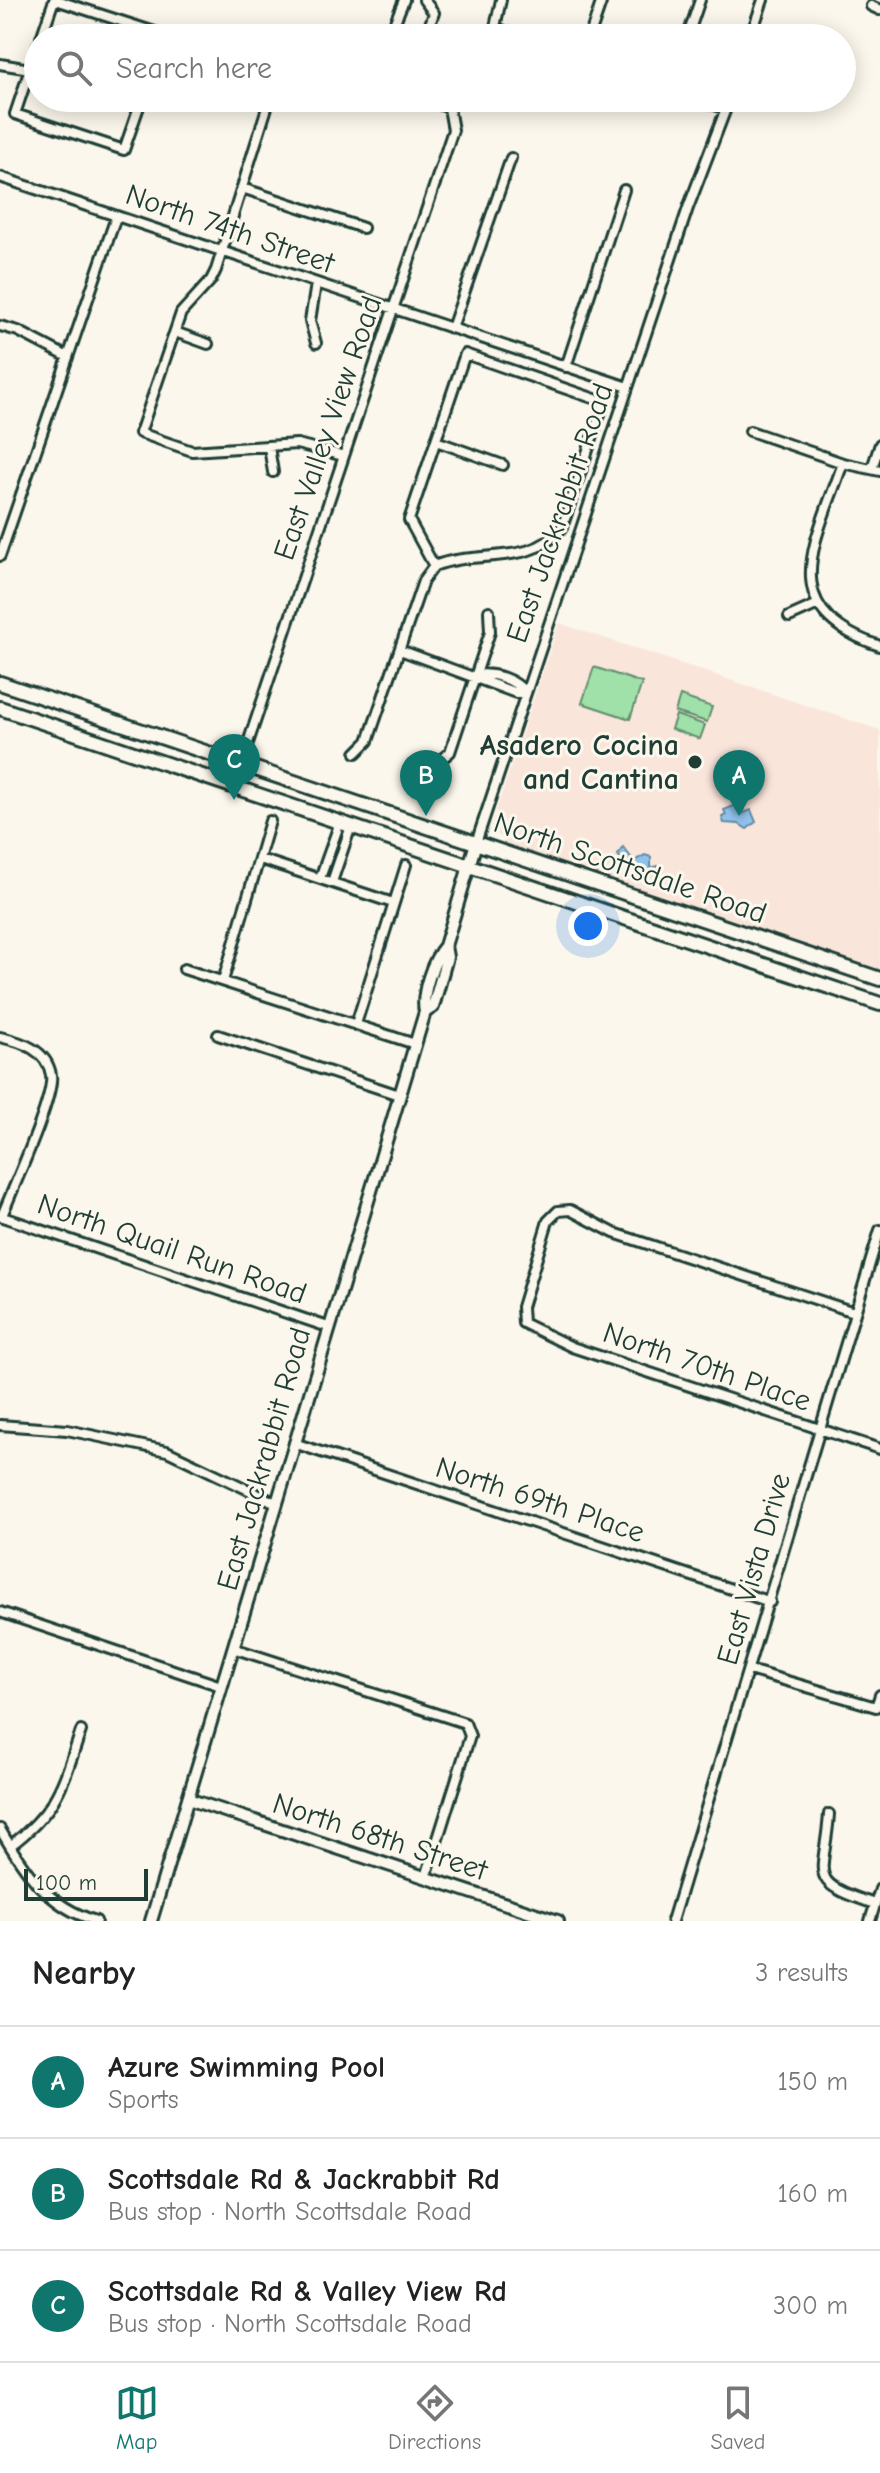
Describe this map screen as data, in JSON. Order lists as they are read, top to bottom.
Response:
{
  "streets": {
    "main road": ["North Scottsdale Road"],
    "street": [
      "North 74th Street",
      "East Valley View Road",
      "East Jackrabbit Road",
      "North Quail Run Road",
      "North 70th Place",
      "North 69th Place",
      "East Vista Drive",
      "North 68th Street"
    ]
  },
  "crossings": [
    ["North 74th Street", "East Valley View Road"],
    ["North 74th Street", "East Jackrabbit Road"],
    ["East Valley View Road", "North Scottsdale Road"],
    ["East Jackrabbit Road", "North Scottsdale Road"],
    ["East Jackrabbit Road", "North Quail Run Road"],
    ["East Jackrabbit Road", "North 69th Place"],
    ["East Jackrabbit Road", "North 68th Street"],
    ["North 70th Place", "East Vista Drive"],
    ["North 69th Place", "East Vista Drive"]
  ],
  "places": ["Asadero Cocina and Cantina"],
  "scale_bar": "100 m",
  "page": {
    "search": "Search here",
    "pins": ["C", "A", "B"],
    "scale": "100 m",
    "heading": ["Nearby", "3 results"],
    "list": [
      {
        "mark": "A",
        "name": "Azure Swimming Pool",
        "note": "Sports",
        "value": "150 m"
      },
      {
        "mark": "B",
        "name": "Scottsdale Rd & Jackrabbit Rd",
        "note": "Bus stop · North Scottsdale Road",
        "value": "160 m"
      },
      {
        "mark": "C",
        "name": "Scottsdale Rd & Valley View Rd",
        "note": "Bus stop · North Scottsdale Road",
        "value": "300 m"
      }
    ],
    "nav": ["Map", "Directions", "Saved"]
  }
}
